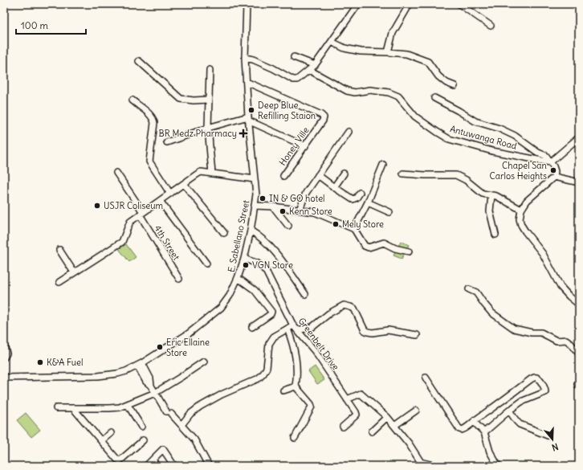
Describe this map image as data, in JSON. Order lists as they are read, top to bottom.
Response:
{
  "streets": {
    "street": [
      "Antuwanga Road",
      "Honey Ville",
      "E. Sabellano Street",
      "4th Street",
      "Greenbelt Drive"
    ]
  },
  "crossings": [
    ["Honey Ville", "E. Sabellano Street"],
    ["E. Sabellano Street", "Greenbelt Drive"]
  ],
  "places": {
    "other": [
      "Deep Blue Refilling Staion",
      "Chapel San Carlos Heights",
      "IN & GO hotel",
      "USJR Coliseum",
      "Kenn Store",
      "Mely Store",
      "VGN Store",
      "Eric Ellaine Store",
      "K&A Fuel"
    ],
    "health": ["BR Medz Pharmacy"]
  },
  "scale_bar": "100 m",
  "north": "bottom"
}
